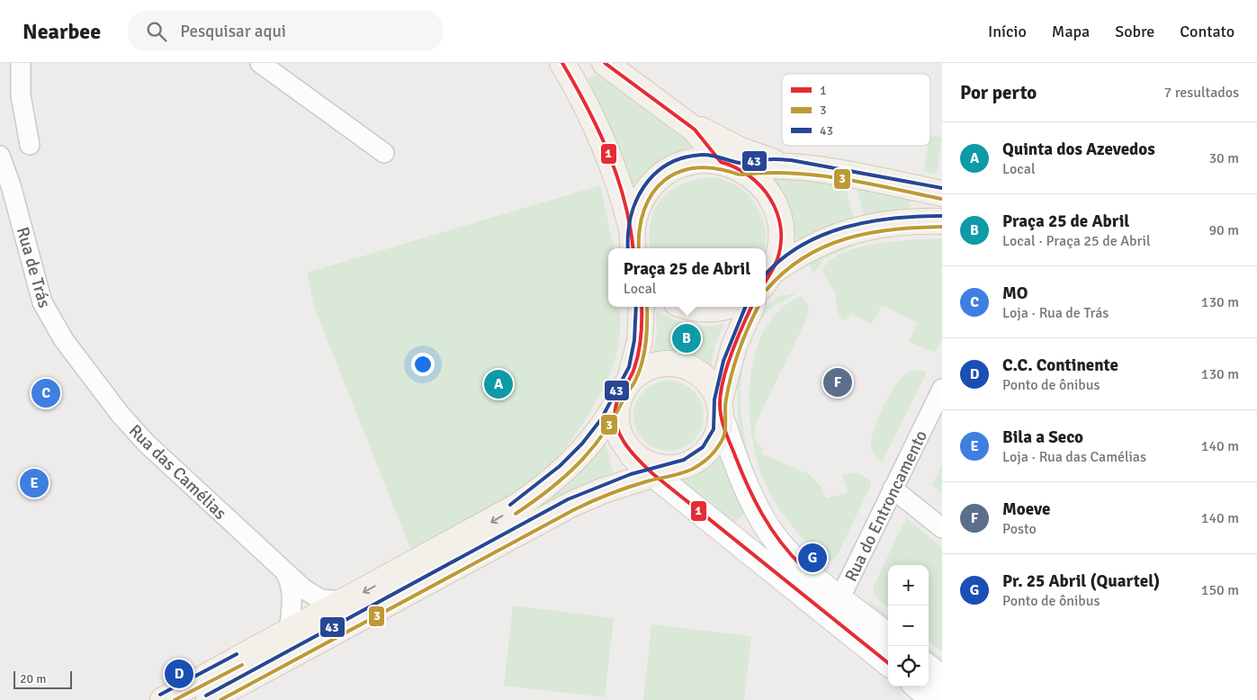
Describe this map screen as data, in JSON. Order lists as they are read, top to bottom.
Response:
{
  "streets": {
    "street": ["Rua de Trás", "Rua das Camélias", "Rua do Entroncamento"]
  },
  "crossings": [
    ["Rua de Trás", "Rua das Camélias"]
  ],
  "lines": ["transit line 1", "transit line 43", "transit line 3"],
  "legend": ["1", "3", "43"],
  "scale_bar": "20 m",
  "page": {
    "header": "Nearbee",
    "search": "Pesquisar aqui",
    "nav": [
      "Início",
      "Mapa",
      "Sobre",
      "Contato"
    ],
    "heading": ["Por perto", "7 resultados"],
    "list": [
      {
        "mark": "A",
        "name": "Quinta dos Azevedos",
        "note": "Local",
        "value": "30 m"
      },
      {
        "mark": "B",
        "name": "Praça 25 de Abril",
        "note": "Local · Praça 25 de Abril",
        "value": "90 m"
      },
      {
        "mark": "C",
        "name": "MO",
        "note": "Loja · Rua de Trás",
        "value": "130 m"
      },
      {
        "mark": "D",
        "name": "C.C. Continente",
        "note": "Ponto de ônibus",
        "value": "130 m"
      },
      {
        "mark": "E",
        "name": "Bila a Seco",
        "note": "Loja · Rua das Camélias",
        "value": "140 m"
      },
      {
        "mark": "F",
        "name": "Moeve",
        "note": "Posto",
        "value": "140 m"
      },
      {
        "mark": "G",
        "name": "Pr. 25 Abril (Quartel)",
        "note": "Ponto de ônibus",
        "value": "150 m"
      }
    ],
    "popup": ["Praça 25 de Abril", "Local"],
    "pins": [
      "B",
      "F",
      "A",
      "C",
      "E",
      "G",
      "D"
    ],
    "map_buttons": ["+", "−"],
    "scale": "20 m"
  }
}
